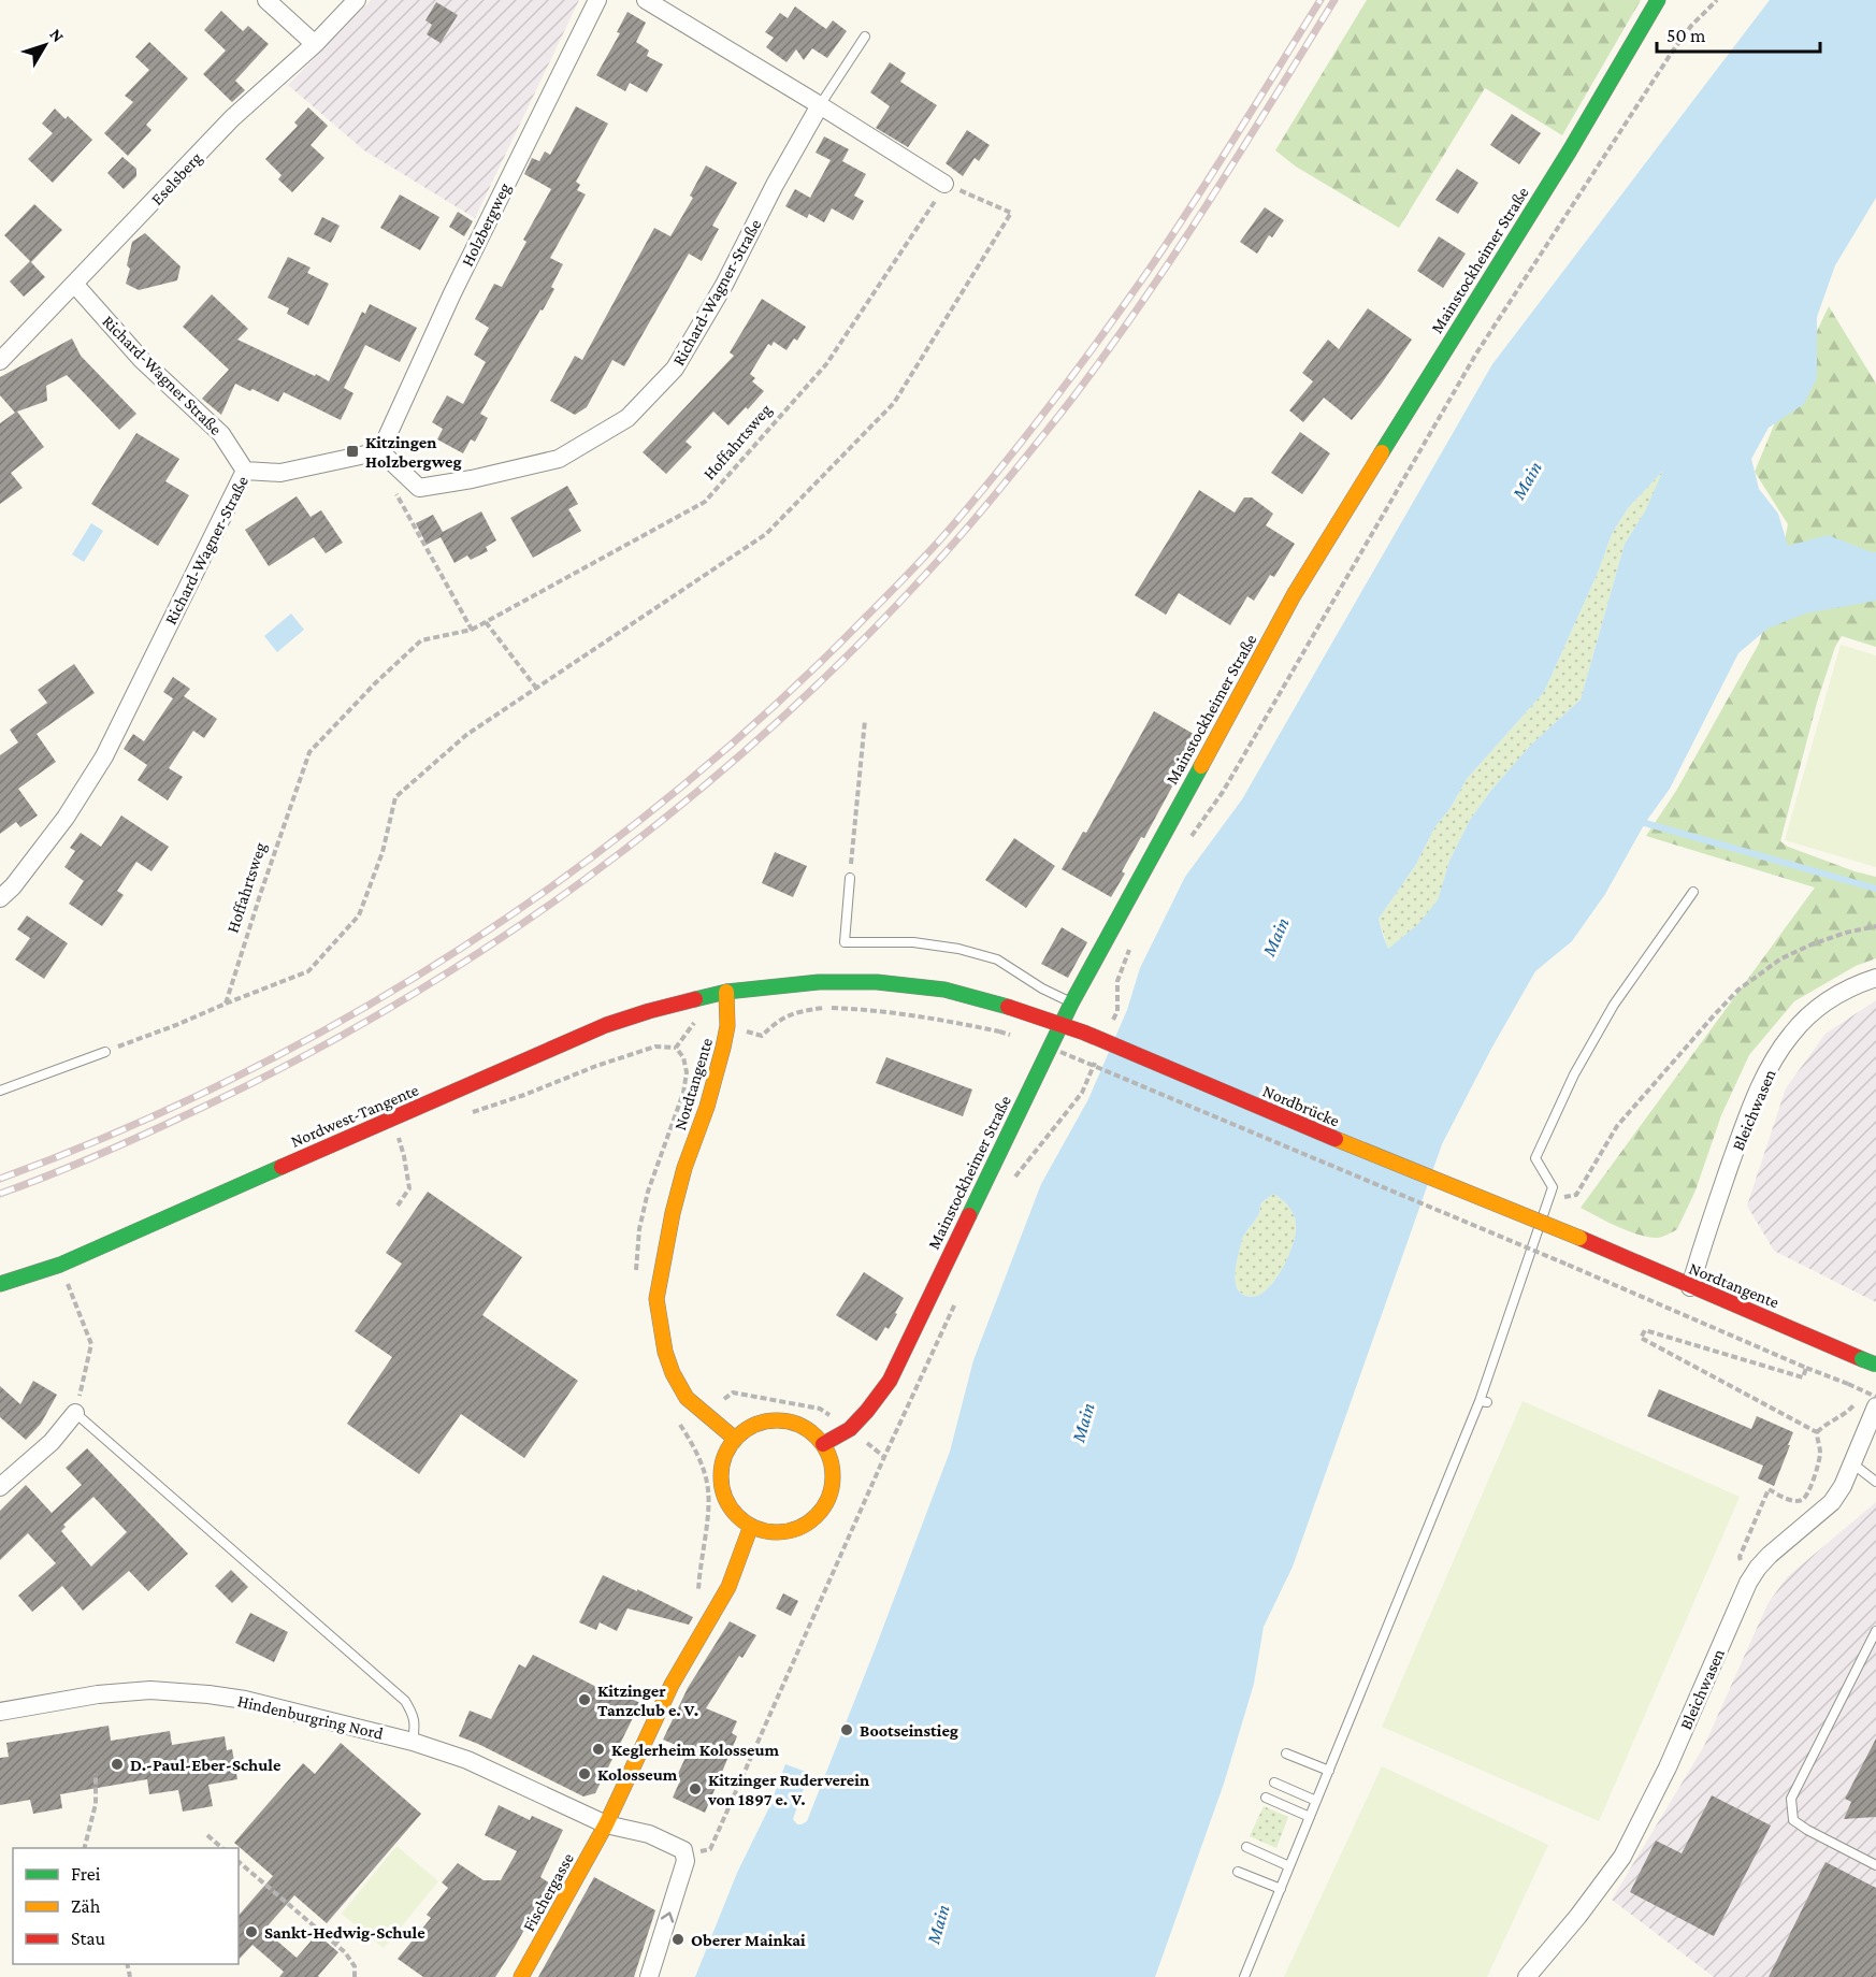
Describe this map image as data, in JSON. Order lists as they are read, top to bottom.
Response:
{
  "streets": {
    "main road": [
      "Mainstockheimer Straße",
      "Nordtangente",
      "Nordbrücke",
      "Nordwest-Tangente",
      "Fischergasse"
    ],
    "street": [
      "Eselsberg",
      "Holzbergweg",
      "Richard-Wagner-Straße",
      "Richard-Wagner Straße",
      "Bleichwasen",
      "Hindenburgring Nord"
    ],
    "path": ["Hoffahrtsweg"]
  },
  "crossings": [
    ["Eselsberg", "Richard-Wagner Straße"],
    ["Holzbergweg", "Richard-Wagner-Straße"],
    ["Mainstockheimer Straße", "Nordtangente"],
    ["Richard-Wagner-Straße", "Richard-Wagner Straße"],
    ["Nordtangente", "Nordbrücke"],
    ["Nordtangente", "Bleichwasen"],
    ["Nordtangente", "Nordwest-Tangente"],
    ["Nordbrücke", "Nordwest-Tangente"],
    ["Hindenburgring Nord", "Fischergasse"]
  ],
  "water": ["Main"],
  "places": {
    "transit": ["Kitzingen Holzbergweg"],
    "other": [
      "Kitzinger Tanzclub e. V.",
      "Bootseinstieg",
      "Keglerheim Kolosseum",
      "D.-Paul-Eber-Schule",
      "Kolosseum",
      "Kitzinger Ruderverein von 1897 e. V.",
      "Sankt-Hedwig-Schule",
      "Oberer Mainkai"
    ]
  },
  "legend": ["Frei", "Zäh", "Stau"],
  "scale_bar": "50 m",
  "north": "top right"
}
